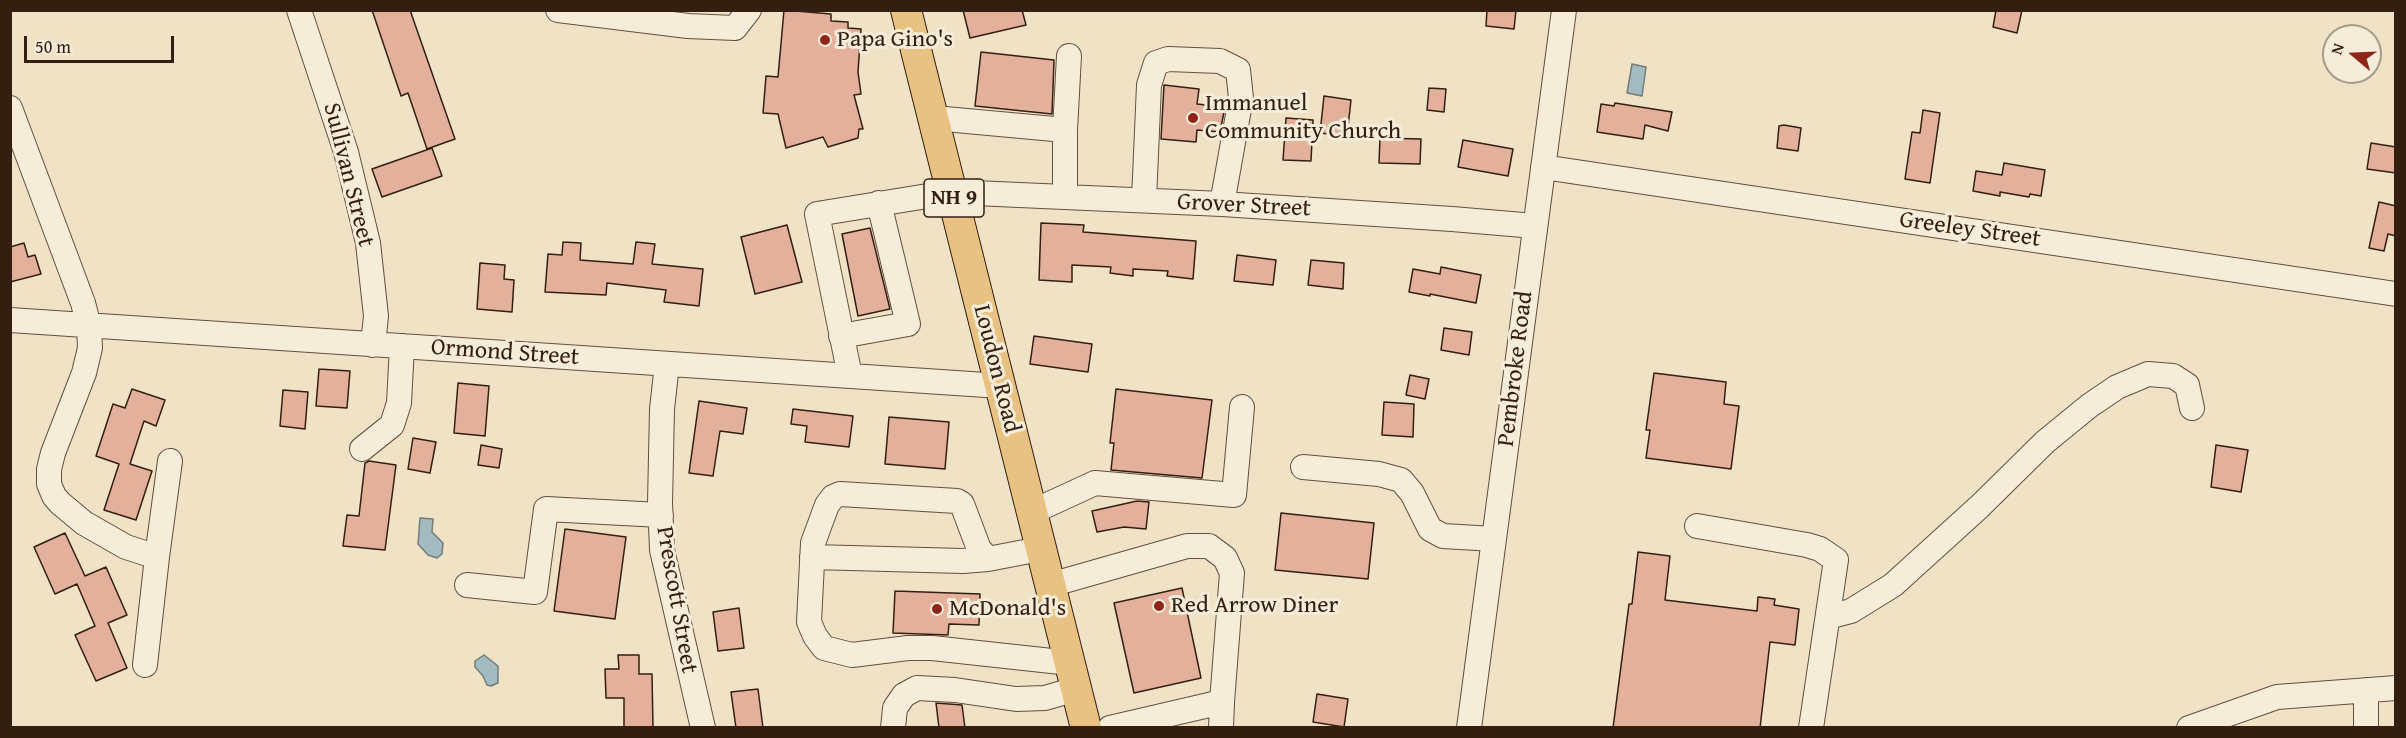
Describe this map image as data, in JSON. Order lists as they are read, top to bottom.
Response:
{
  "streets": {
    "main road": ["NH 9", "Loudon Road"],
    "street": [
      "Sullivan Street",
      "Grover Street",
      "Greeley Street",
      "Ormond Street",
      "Pembroke Road",
      "Prescott Street"
    ]
  },
  "crossings": [
    ["Sullivan Street", "Ormond Street"],
    ["Grover Street", "Loudon Road"],
    ["Grover Street", "Pembroke Road"],
    ["Greeley Street", "Pembroke Road"],
    ["Ormond Street", "Loudon Road"],
    ["Ormond Street", "Prescott Street"]
  ],
  "places": [
    "Papa Gino's",
    "Immanuel Community Church",
    "Red Arrow Diner",
    "McDonald's"
  ],
  "scale_bar": "50 m",
  "north": "left"
}
